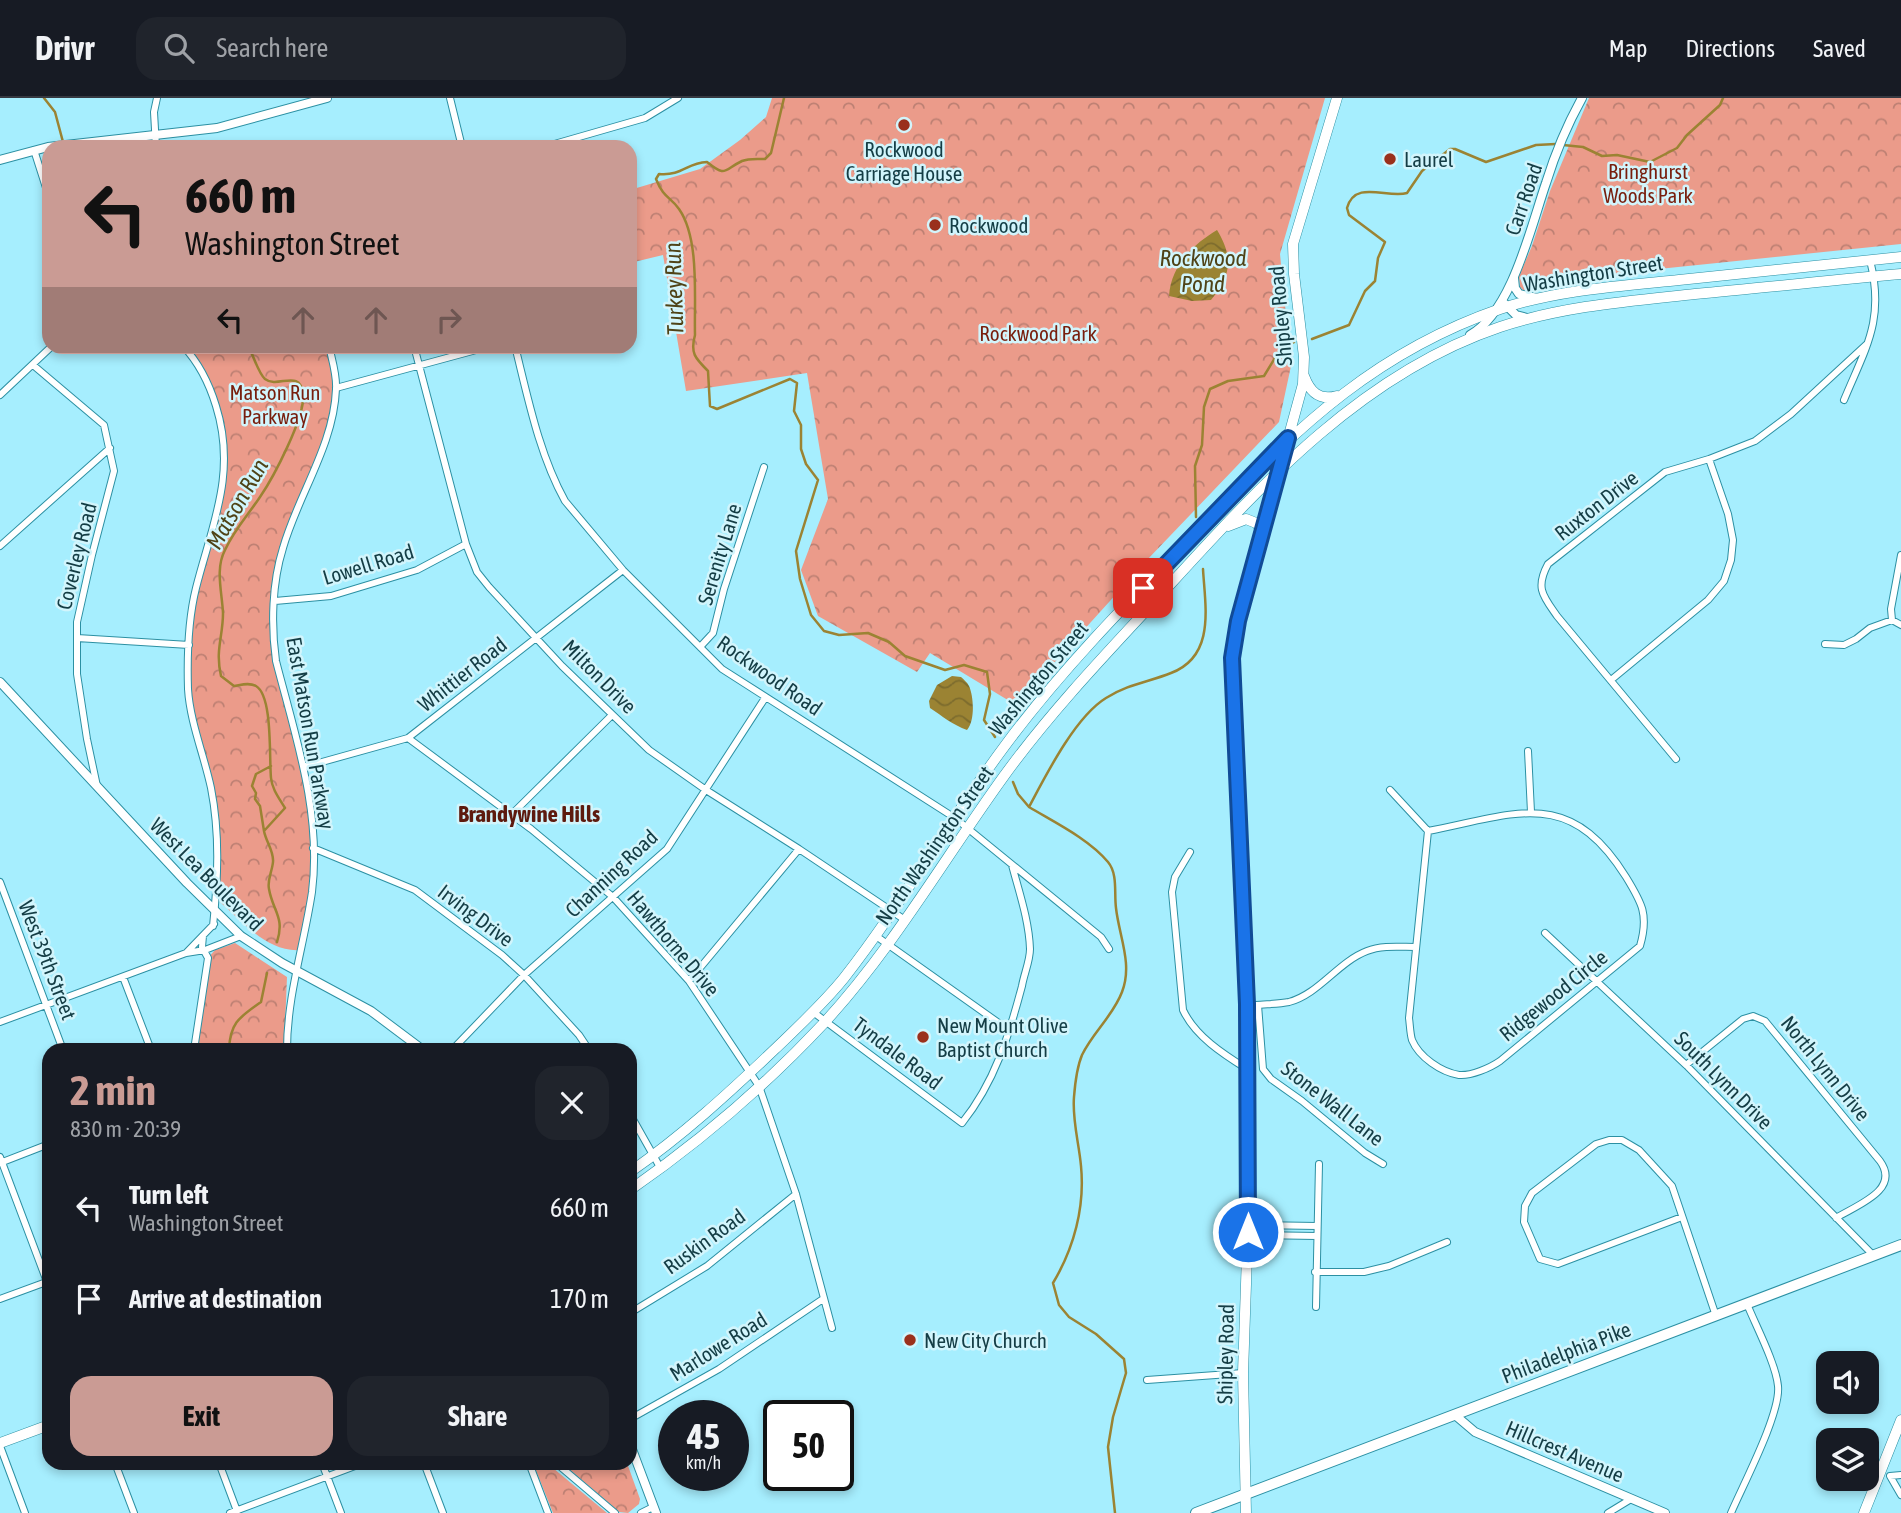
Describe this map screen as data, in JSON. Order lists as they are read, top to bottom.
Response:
{
  "streets": {
    "main road": [
      "Washington Street",
      "Shipley Road",
      "North Washington Street",
      "Philadelphia Pike"
    ],
    "street": [
      "Carr Road",
      "Ruxton Drive",
      "Serenity Lane",
      "Coverley Road",
      "Lowell Road",
      "Whittier Road",
      "Rockwood Road",
      "Milton Drive",
      "East Matson Run Parkway",
      "Channing Road",
      "West Lea Boulevard",
      "Irving Drive",
      "Hawthorne Drive",
      "West 39th Street",
      "Ridgewood Circle",
      "Tyndale Road",
      "North Lynn Drive",
      "South Lynn Drive",
      "Stone Wall Lane",
      "Ruskin Road",
      "Marlowe Road",
      "Hillcrest Avenue"
    ]
  },
  "crossings": [
    ["Carr Road", "Washington Street"],
    ["Washington Street", "Shipley Road"],
    ["Washington Street", "Rockwood Road"],
    ["Washington Street", "North Washington Street"],
    ["Shipley Road", "North Washington Street"],
    ["Shipley Road", "Stone Wall Lane"],
    ["Shipley Road", "Philadelphia Pike"],
    ["Serenity Lane", "Rockwood Road"],
    ["Coverley Road", "West Lea Boulevard"],
    ["Lowell Road", "Milton Drive"],
    ["Lowell Road", "East Matson Run Parkway"],
    ["Whittier Road", "Rockwood Road"],
    ["Whittier Road", "Milton Drive"],
    ["Whittier Road", "East Matson Run Parkway"],
    ["Whittier Road", "Hawthorne Drive"],
    ["Rockwood Road", "North Washington Street"],
    ["Rockwood Road", "Channing Road"],
    ["Milton Drive", "North Washington Street"],
    ["Milton Drive", "Channing Road"],
    ["East Matson Run Parkway", "West Lea Boulevard"],
    ["East Matson Run Parkway", "Irving Drive"],
    ["North Washington Street", "Hawthorne Drive"],
    ["North Washington Street", "Tyndale Road"],
    ["Channing Road", "Irving Drive"],
    ["Channing Road", "Hawthorne Drive"],
    ["Hawthorne Drive", "Ruskin Road"],
    ["Hawthorne Drive", "Marlowe Road"],
    ["Ridgewood Circle", "South Lynn Drive"],
    ["North Lynn Drive", "South Lynn Drive"],
    ["South Lynn Drive", "Philadelphia Pike"],
    ["Philadelphia Pike", "Hillcrest Avenue"]
  ],
  "districts": ["Brandywine Hills"],
  "water": ["Rockwood Pond", "Turkey Run", "Matson Run"],
  "parks": ["Bringhurst Woods Park", "Rockwood Park", "Matson Run Parkway"],
  "places": [
    "Rockwood Carriage House",
    "Laurel",
    "Rockwood",
    "New Mount Olive Baptist Church",
    "New City Church"
  ],
  "page": {
    "header": "Drivr",
    "search": "Search here",
    "nav": ["Map", "Directions", "Saved"],
    "turn": ["660 m", "Washington Street"],
    "heading": ["2 min", "830 m · 20:39"],
    "list": [
      {
        "name": "Turn left",
        "note": "Washington Street",
        "value": "660 m"
      },
      {
        "name": "Arrive at destination",
        "value": "170 m"
      }
    ],
    "buttons": ["Exit", "Share"],
    "speed": "45 km/h",
    "limit": "50"
  }
}
